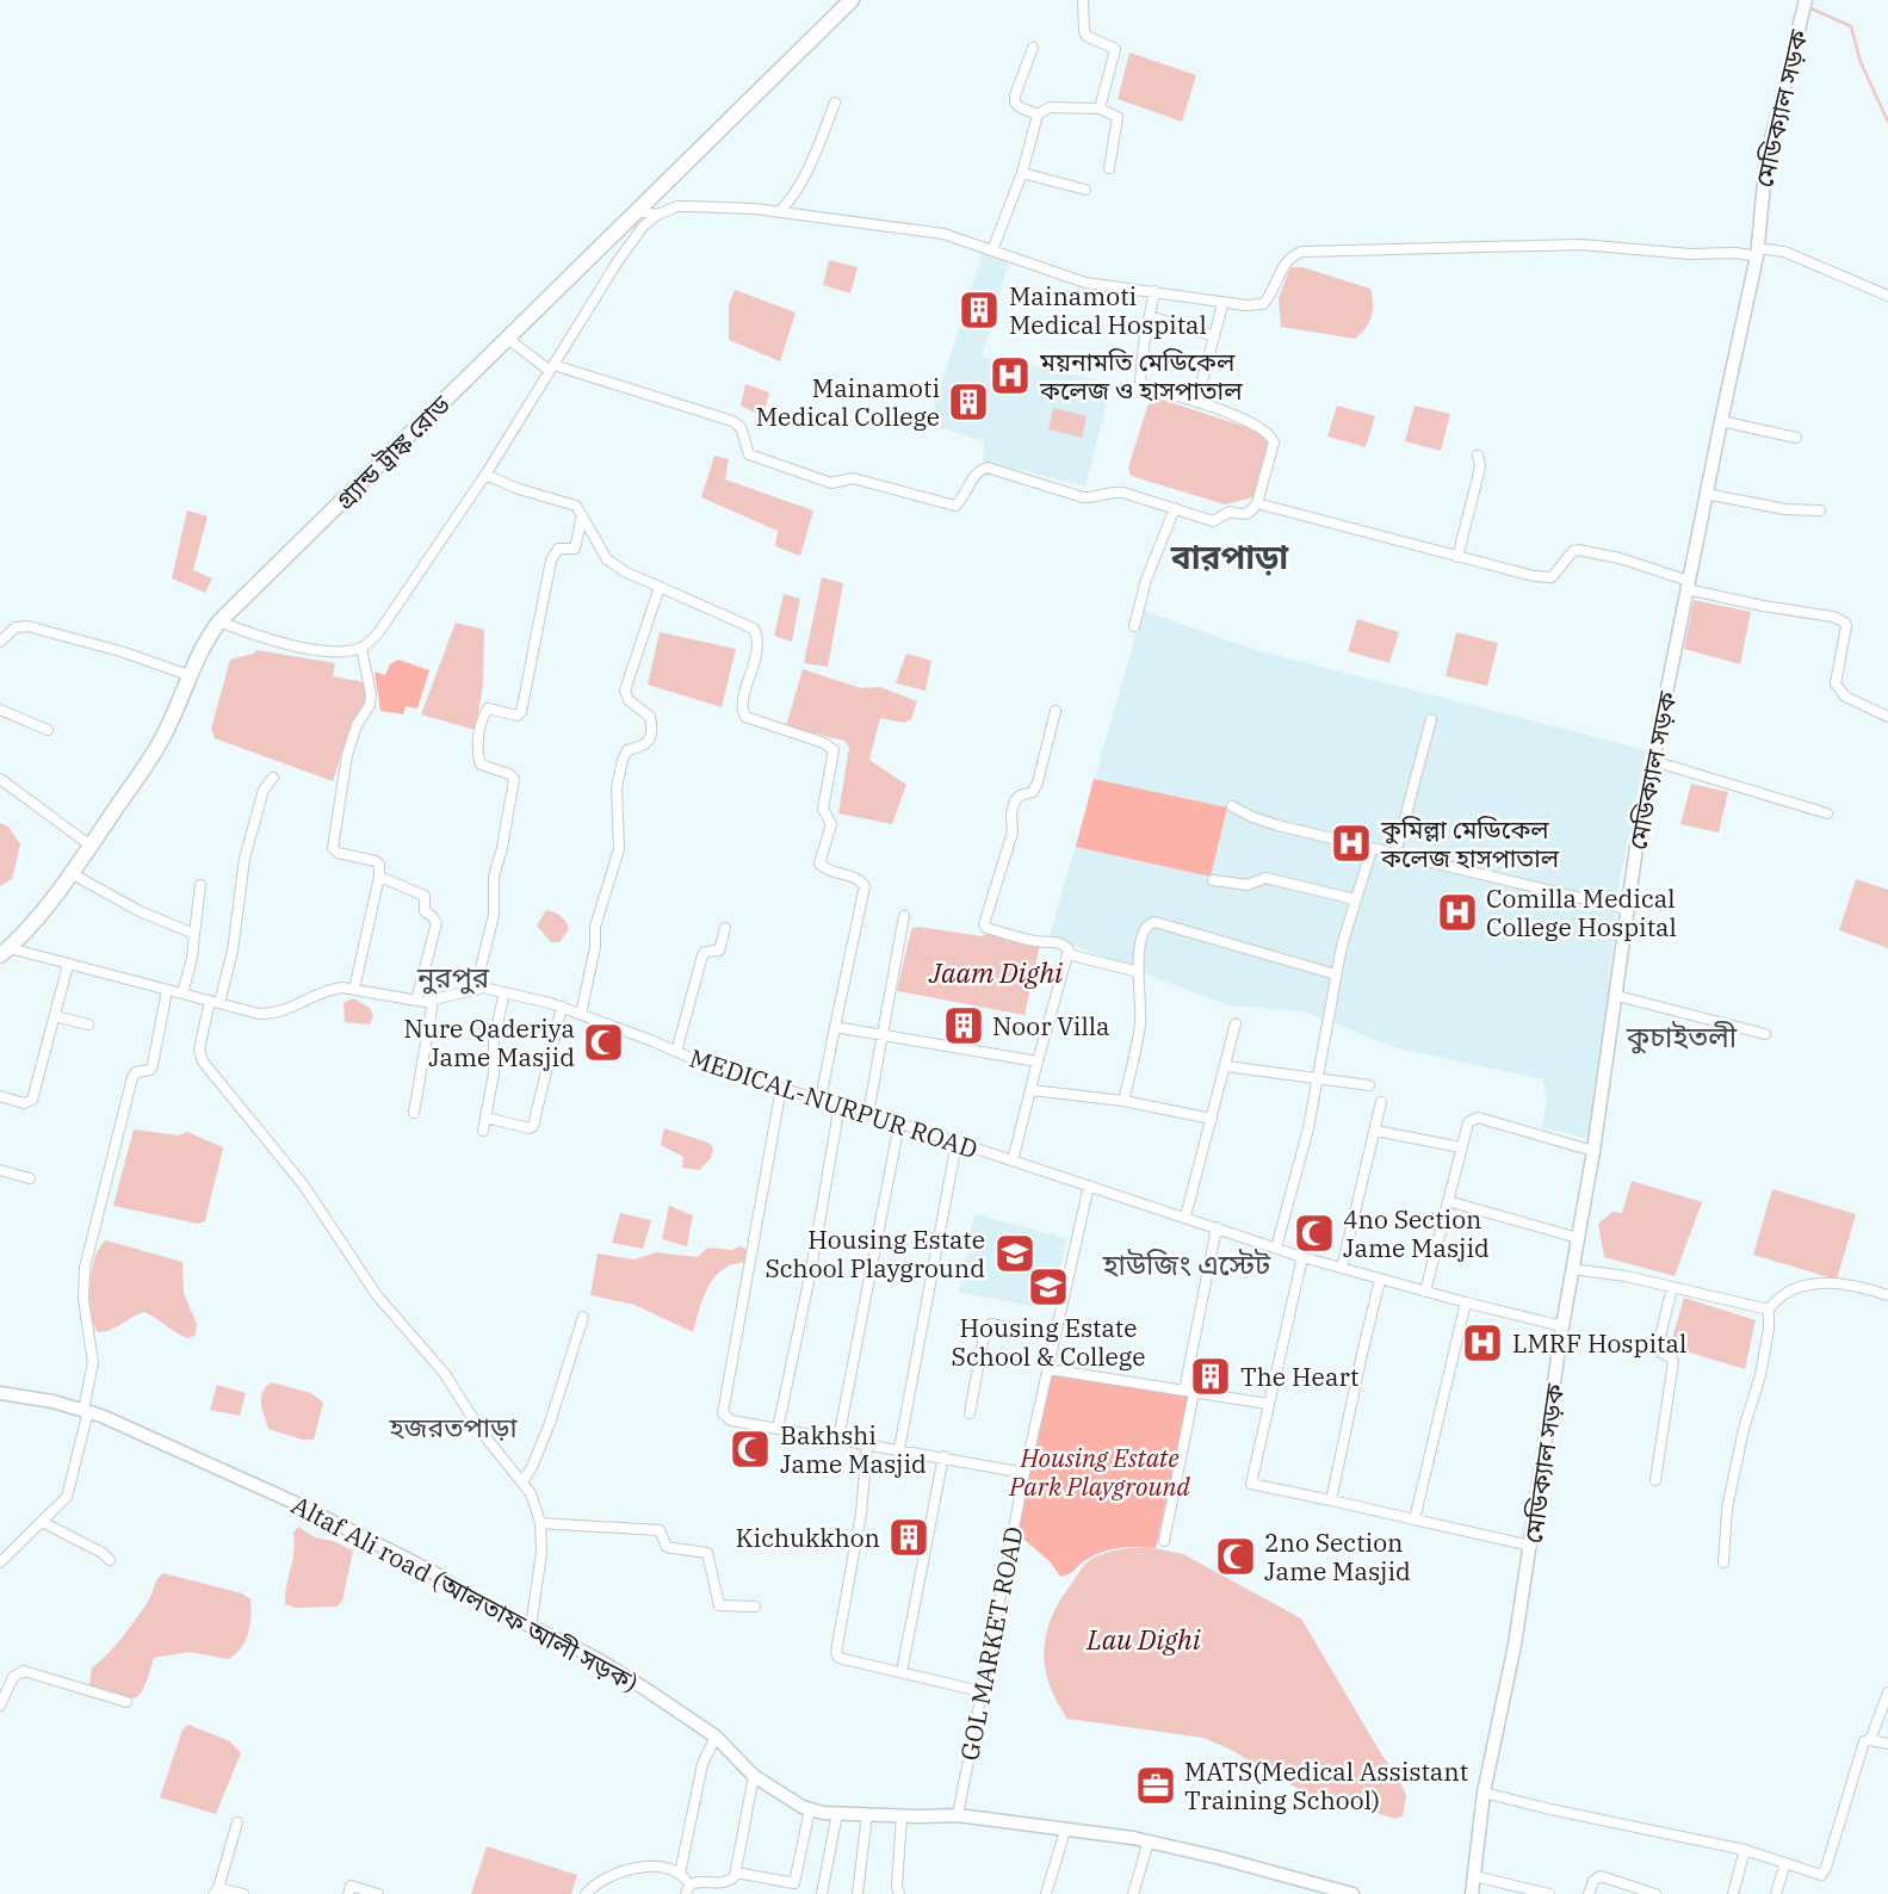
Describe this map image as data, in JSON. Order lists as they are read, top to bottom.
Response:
{
  "streets": {
    "highway": ["গ্র্যান্ড ট্রাঙ্ক রোড"],
    "main road": ["মেডিক্যাল সড়ক", "Altaf Ali road (আলতাফ আলী সড়ক)"],
    "street": ["MEDICAL-NURPUR ROAD", "GOL MARKET ROAD"]
  },
  "crossings": [
    ["মেডিক্যাল সড়ক", "MEDICAL-NURPUR ROAD"],
    ["গ্র্যান্ড ট্রাঙ্ক রোড", "MEDICAL-NURPUR ROAD"],
    ["MEDICAL-NURPUR ROAD", "GOL MARKET ROAD"],
    ["Altaf Ali road (আলতাফ আলী সড়ক)", "GOL MARKET ROAD"]
  ],
  "districts": [
    "বারপাড়া",
    "নুরপুর",
    "কুচাইতলী",
    "হাউজিং এস্টেট",
    "হজরতপাড়া"
  ],
  "water": ["Jaam Dighi", "Lau Dighi"],
  "parks": ["Housing Estate Park Playground"],
  "places": {
    "building": [
      "Mainamoti Medical Hospital",
      "Mainamoti Medical College",
      "Noor Villa",
      "The Heart",
      "Kichukkhon"
    ],
    "hospital": [
      "ময়নামতি মেডিকেল কলেজ ও হাসপাতাল",
      "কুমিল্লা মেডিকেল কলেজ হাসপাতাল",
      "Comilla Medical College Hospital",
      "LMRF Hospital"
    ],
    "mosque": [
      "Nure Qaderiya Jame Masjid",
      "4no Section Jame Masjid",
      "Bakhshi Jame Masjid",
      "2no Section Jame Masjid"
    ],
    "school or university": ["Housing Estate School Playground", "Housing Estate School & College"],
    "office": ["MATS(Medical Assistant Training School)"]
  }
}
